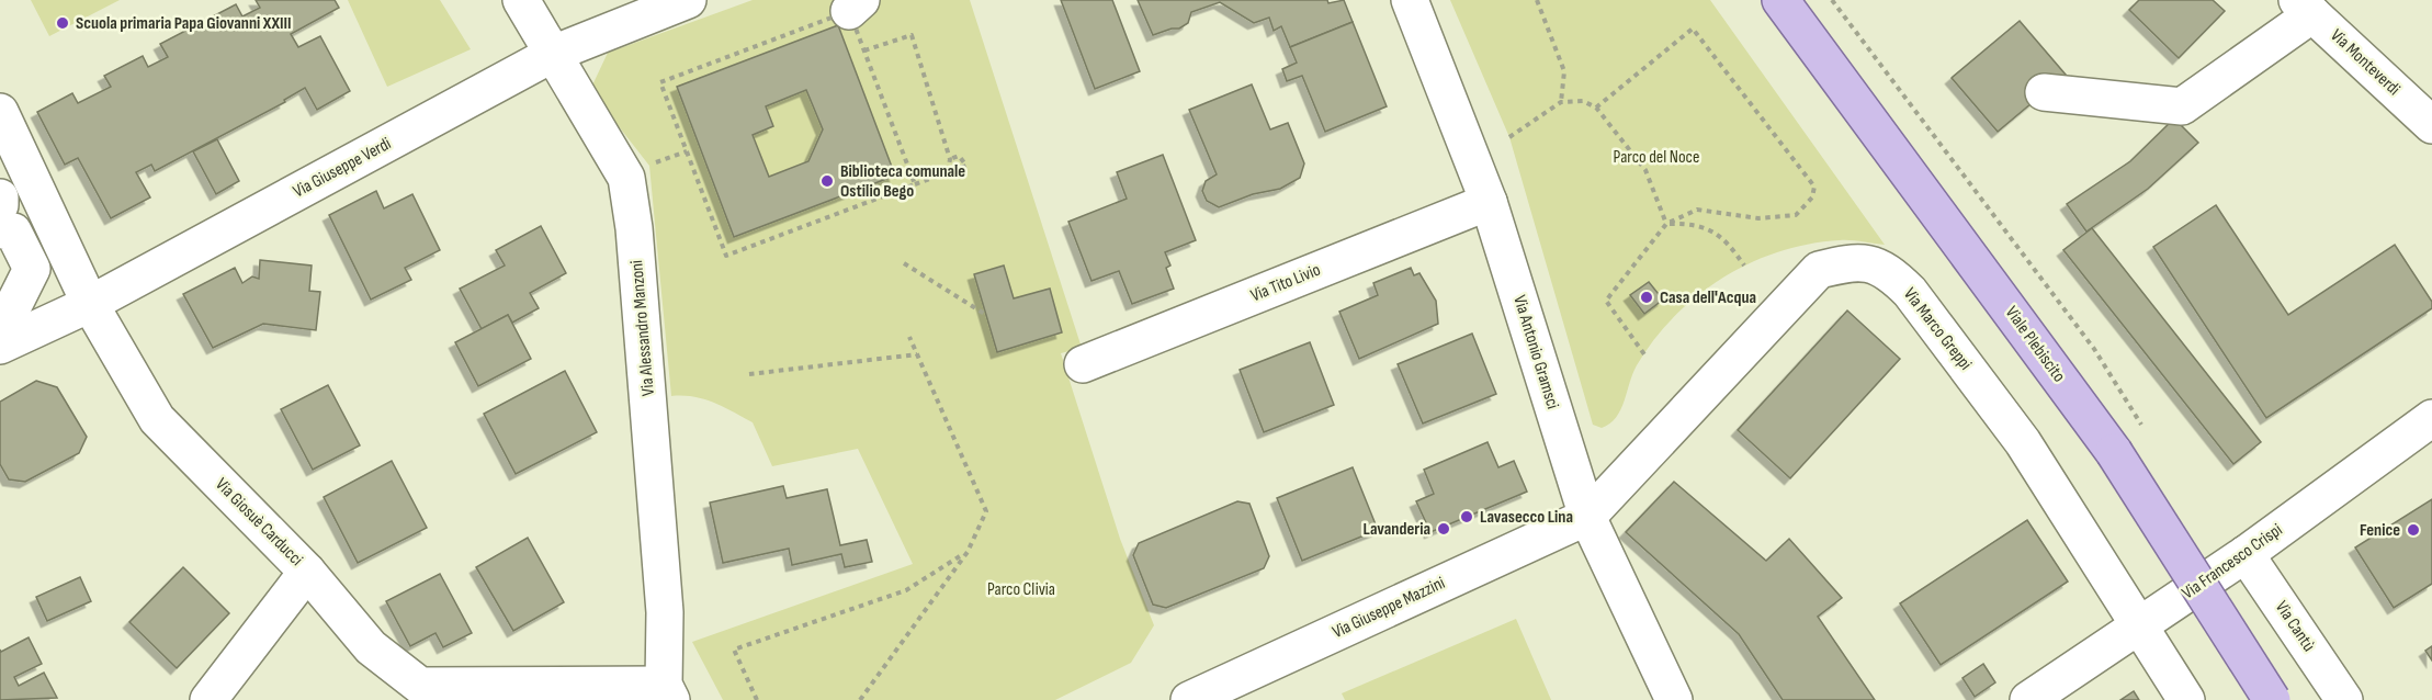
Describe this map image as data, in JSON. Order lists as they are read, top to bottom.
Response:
{
  "streets": {
    "main road": ["Viale Plebiscito"],
    "street": [
      "Via Monteverdi",
      "Via Giuseppe Verdi",
      "Via Tito Livio",
      "Via Alessandro Manzoni",
      "Via Marco Greppi",
      "Via Antonio Gramsci",
      "Via Giosuè Carducci",
      "Via Francesco Crispi",
      "Via Giuseppe Mazzini",
      "Via Cantù"
    ]
  },
  "crossings": [
    ["Via Giuseppe Verdi", "Via Alessandro Manzoni"],
    ["Via Giuseppe Verdi", "Via Giosuè Carducci"],
    ["Via Tito Livio", "Via Antonio Gramsci"],
    ["Via Alessandro Manzoni", "Via Giosuè Carducci"],
    ["Via Marco Greppi", "Via Antonio Gramsci"],
    ["Via Marco Greppi", "Via Francesco Crispi"],
    ["Via Marco Greppi", "Via Giuseppe Mazzini"],
    ["Via Antonio Gramsci", "Via Giuseppe Mazzini"],
    ["Via Francesco Crispi", "Via Cantù"]
  ],
  "parks": ["Parco del Noce", "Parco Clivia"],
  "places": [
    "Scuola primaria Papa Giovanni XXIII",
    "Biblioteca comunale Ostilio Bego",
    "Casa dell'Acqua",
    "Lavasecco Lina",
    "Lavanderia",
    "Fenice"
  ]
}
